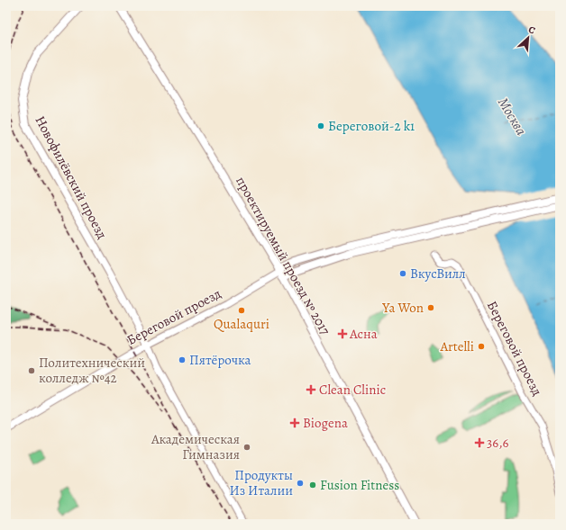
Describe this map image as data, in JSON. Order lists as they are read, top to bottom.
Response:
{
  "streets": {
    "street": ["Новофилёвский проезд", "проектируемый проезд № 2017", "Береговой проезд"]
  },
  "crossings": [
    ["Новофилёвский проезд", "Береговой проезд"],
    ["проектируемый проезд № 2017", "Береговой проезд"]
  ],
  "water": ["Москва"],
  "places": {
    "other": [
      "Береговой-2 k1",
      "ВкусВилл",
      "Ya Won",
      "Qualaquri",
      "Artelli",
      "Пятёрочка",
      "Политехнический колледж №42",
      "Академическая Гимназия",
      "Продукты Из Италии",
      "Fusion Fitness"
    ],
    "health": [
      "Асна",
      "Clean Clinic",
      "Biogena",
      "36,6"
    ]
  },
  "north": "top right"
}
